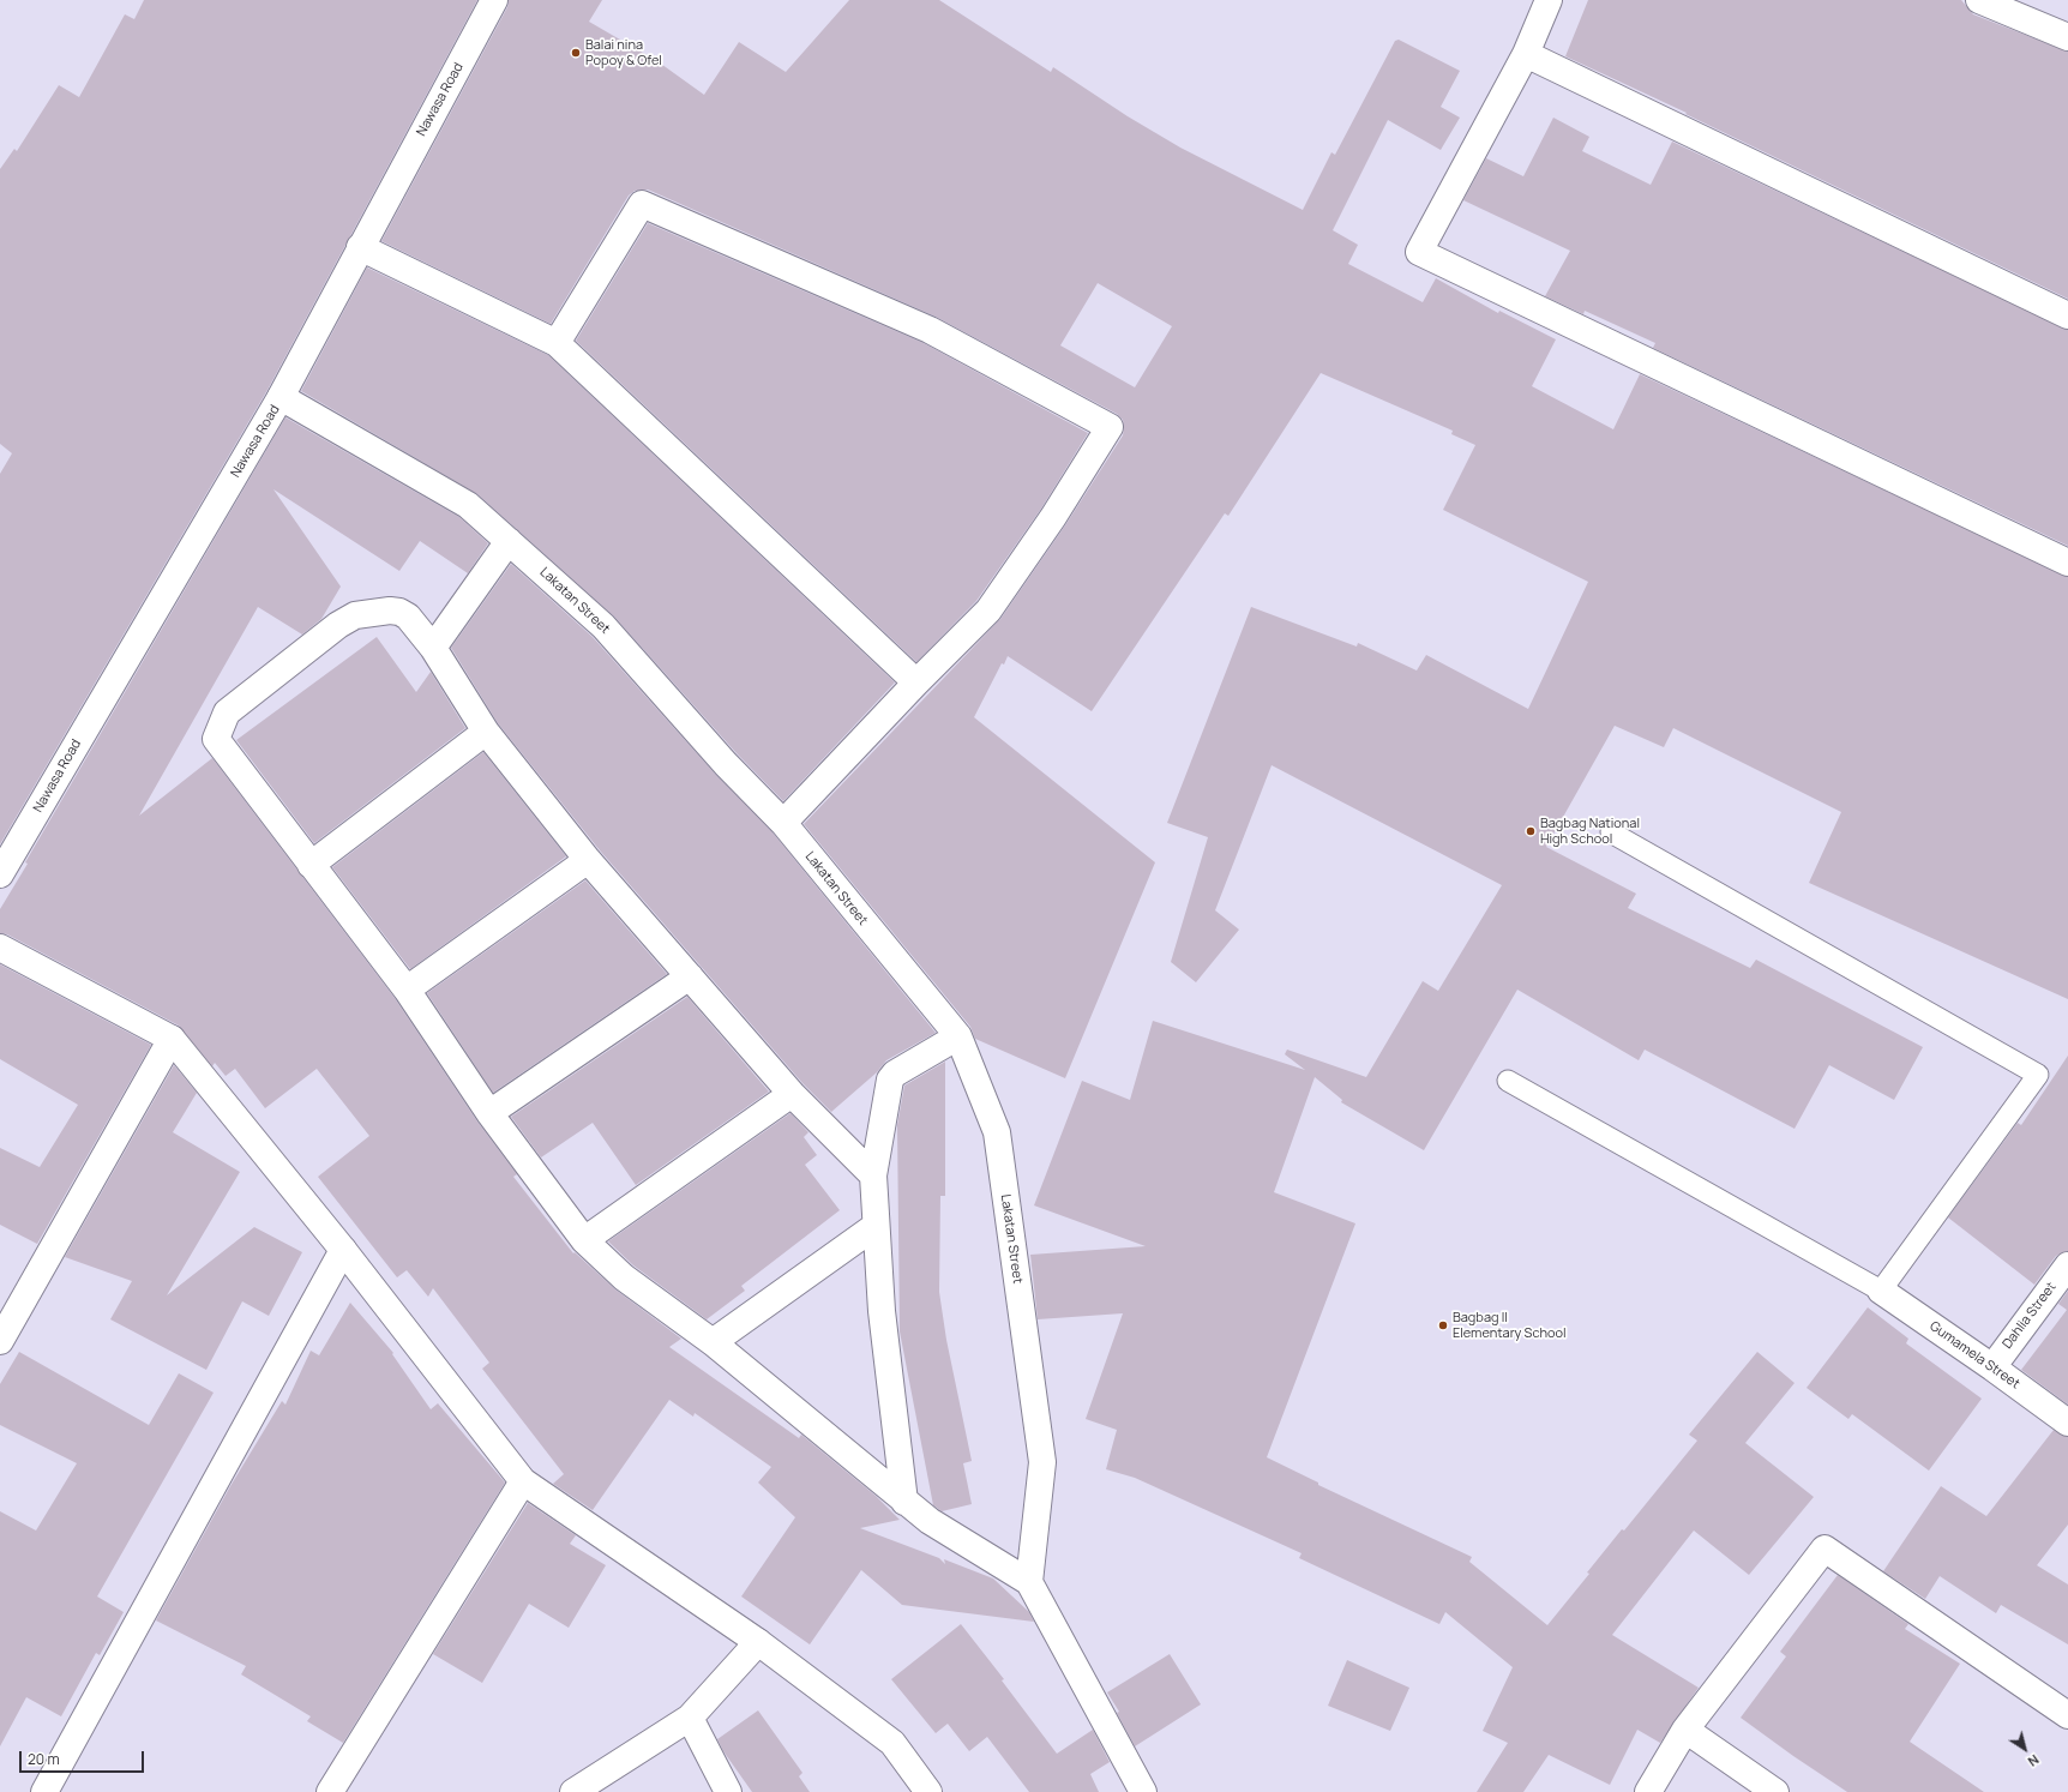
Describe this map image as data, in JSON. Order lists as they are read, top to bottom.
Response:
{
  "streets": {
    "street": [
      "Nawasa Road",
      "Lakatan Street",
      "Dahlia Street",
      "Gumamela Street"
    ]
  },
  "crossings": [
    ["Nawasa Road", "Lakatan Street"],
    ["Dahlia Street", "Gumamela Street"]
  ],
  "places": ["Balai nina Popoy & Ofel", "Bagbag National High School", "Bagbag II Elementary School"],
  "scale_bar": "20 m",
  "north": "bottom right"
}
